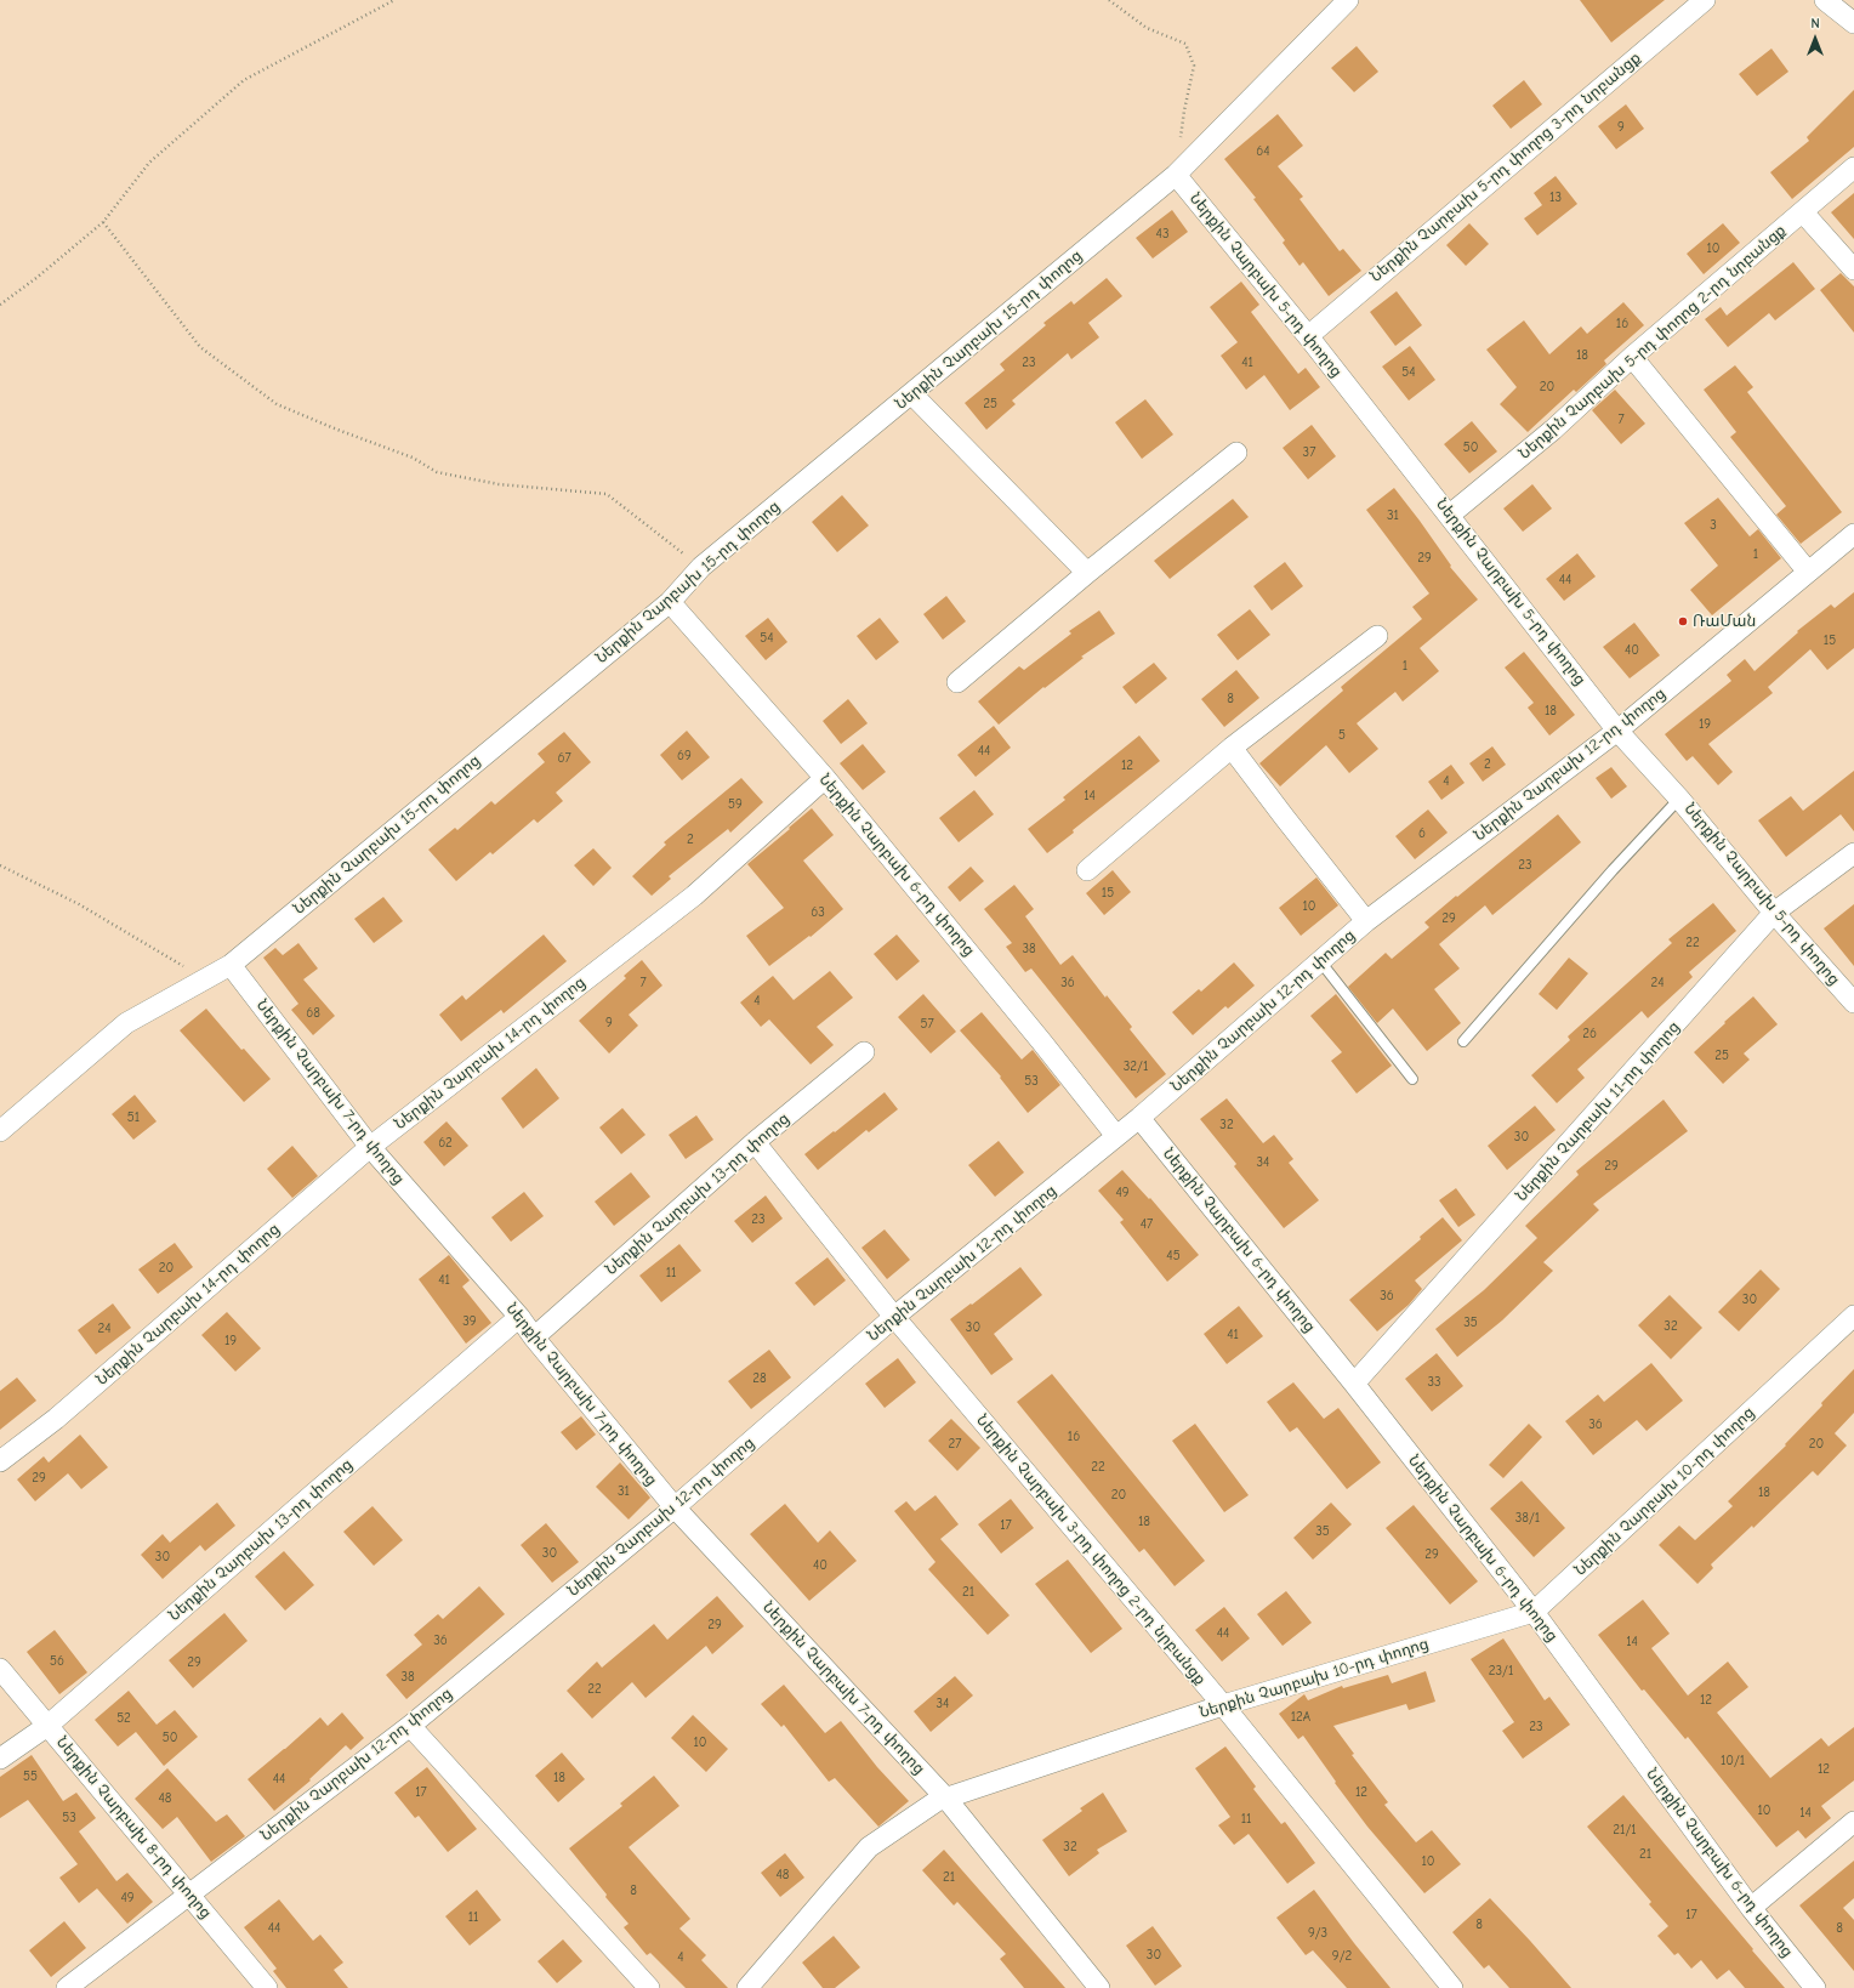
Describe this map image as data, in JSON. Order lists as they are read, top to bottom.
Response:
{
  "streets": {
    "street": [
      "Ներքին Չարբախ 5-րդ փողոց 3-րդ նրբանցք",
      "Ներքին Չարբախ 5-րդ փողոց",
      "Ներքին Չարբախ 15-րդ փողոց",
      "Ներքին Չարբախ 5-րդ փողոց 2-րդ նրբանցք",
      "Ներքին Չարբախ 12-րդ փողոց",
      "Ներքին Չարբախ 6-րդ փողոց",
      "Ներքին Չարբախ 14-րդ փողոց",
      "Ներքին Չարբախ 7-րդ փողոց",
      "Ներքին Չարբախ 11-րդ փողոց",
      "Ներքին Չարբախ 13-րդ փողոց",
      "Ներքին Չարբախ 10-րդ փողոց",
      "Ներքին Չարբախ 3-րդ փողոց 2-րդ նրբանցք",
      "Ներքին Չարբախ 8-րդ փողոց"
    ]
  },
  "crossings": [
    ["Ներքին Չարբախ 5-րդ փողոց 3-րդ նրբանցք", "Ներքին Չարբախ 5-րդ փողոց"],
    ["Ներքին Չարբախ 5-րդ փողոց", "Ներքին Չարբախ 15-րդ փողոց"],
    ["Ներքին Չարբախ 5-րդ փողոց", "Ներքին Չարբախ 5-րդ փողոց 2-րդ նրբանցք"],
    ["Ներքին Չարբախ 5-րդ փողոց", "Ներքին Չարբախ 12-րդ փողոց"],
    ["Ներքին Չարբախ 5-րդ փողոց", "Ներքին Չարբախ 11-րդ փողոց"],
    ["Ներքին Չարբախ 15-րդ փողոց", "Ներքին Չարբախ 6-րդ փողոց"],
    ["Ներքին Չարբախ 15-րդ փողոց", "Ներքին Չարբախ 7-րդ փողոց"],
    ["Ներքին Չարբախ 12-րդ փողոց", "Ներքին Չարբախ 6-րդ փողոց"],
    ["Ներքին Չարբախ 12-րդ փողոց", "Ներքին Չարբախ 7-րդ փողոց"],
    ["Ներքին Չարբախ 12-րդ փողոց", "Ներքին Չարբախ 3-րդ փողոց 2-րդ նրբանցք"],
    ["Ներքին Չարբախ 12-րդ փողոց", "Ներքին Չարբախ 8-րդ փողոց"],
    ["Ներքին Չարբախ 6-րդ փողոց", "Ներքին Չարբախ 14-րդ փողոց"],
    ["Ներքին Չարբախ 6-րդ փողոց", "Ներքին Չարբախ 11-րդ փողոց"],
    ["Ներքին Չարբախ 6-րդ փողոց", "Ներքին Չարբախ 10-րդ փողոց"],
    ["Ներքին Չարբախ 14-րդ փողոց", "Ներքին Չարբախ 7-րդ փողոց"],
    ["Ներքին Չարբախ 7-րդ փողոց", "Ներքին Չարբախ 13-րդ փողոց"],
    ["Ներքին Չարբախ 7-րդ փողոց", "Ներքին Չարբախ 10-րդ փողոց"],
    ["Ներքին Չարբախ 13-րդ փողոց", "Ներքին Չարբախ 3-րդ փողոց 2-րդ նրբանցք"],
    ["Ներքին Չարբախ 13-րդ փողոց", "Ներքին Չարբախ 8-րդ փողոց"],
    ["Ներքին Չարբախ 10-րդ փողոց", "Ներքին Չարբախ 3-րդ փողոց 2-րդ նրբանցք"]
  ],
  "places": ["ՌաՄան"],
  "house_numbers": [
    "9",
    "64",
    "13",
    "43",
    "10",
    "16",
    "18",
    "23",
    "41",
    "54",
    "20",
    "25",
    "7",
    "50",
    "37",
    "31",
    "3",
    "1",
    "29",
    "44",
    "54",
    "15",
    "40",
    "1",
    "8",
    "18",
    "19",
    "5",
    "44",
    "69",
    "67",
    "2",
    "12",
    "4",
    "14",
    "59",
    "6",
    "2",
    "23",
    "15",
    "10",
    "63",
    "29",
    "22",
    "38",
    "7",
    "36",
    "24",
    "4",
    "68",
    "9",
    "57",
    "26",
    "25",
    "32/1",
    "53",
    "51",
    "32",
    "30",
    "62",
    "34",
    "29",
    "49",
    "23",
    "47",
    "45",
    "20",
    "11",
    "41",
    "36",
    "30",
    "39",
    "35",
    "32",
    "30",
    "24",
    "41",
    "19",
    "28",
    "33",
    "36",
    "16",
    "27",
    "20",
    "22",
    "29",
    "31",
    "18",
    "20",
    "38/1",
    "18",
    "17",
    "35",
    "30",
    "29",
    "30",
    "40",
    "21",
    "29",
    "44",
    "36",
    "14",
    "56",
    "29",
    "23/1",
    "38",
    "22",
    "12",
    "34",
    "12A",
    "52",
    "23",
    "50",
    "10",
    "10/1",
    "12",
    "55",
    "18",
    "44",
    "17",
    "12",
    "48",
    "10",
    "14",
    "53",
    "11",
    "21/1",
    "32",
    "21",
    "10",
    "48",
    "21",
    "8",
    "49",
    "17",
    "11",
    "8",
    "44",
    "8",
    "9/3",
    "30",
    "9/2",
    "4"
  ],
  "north": "top"
}
